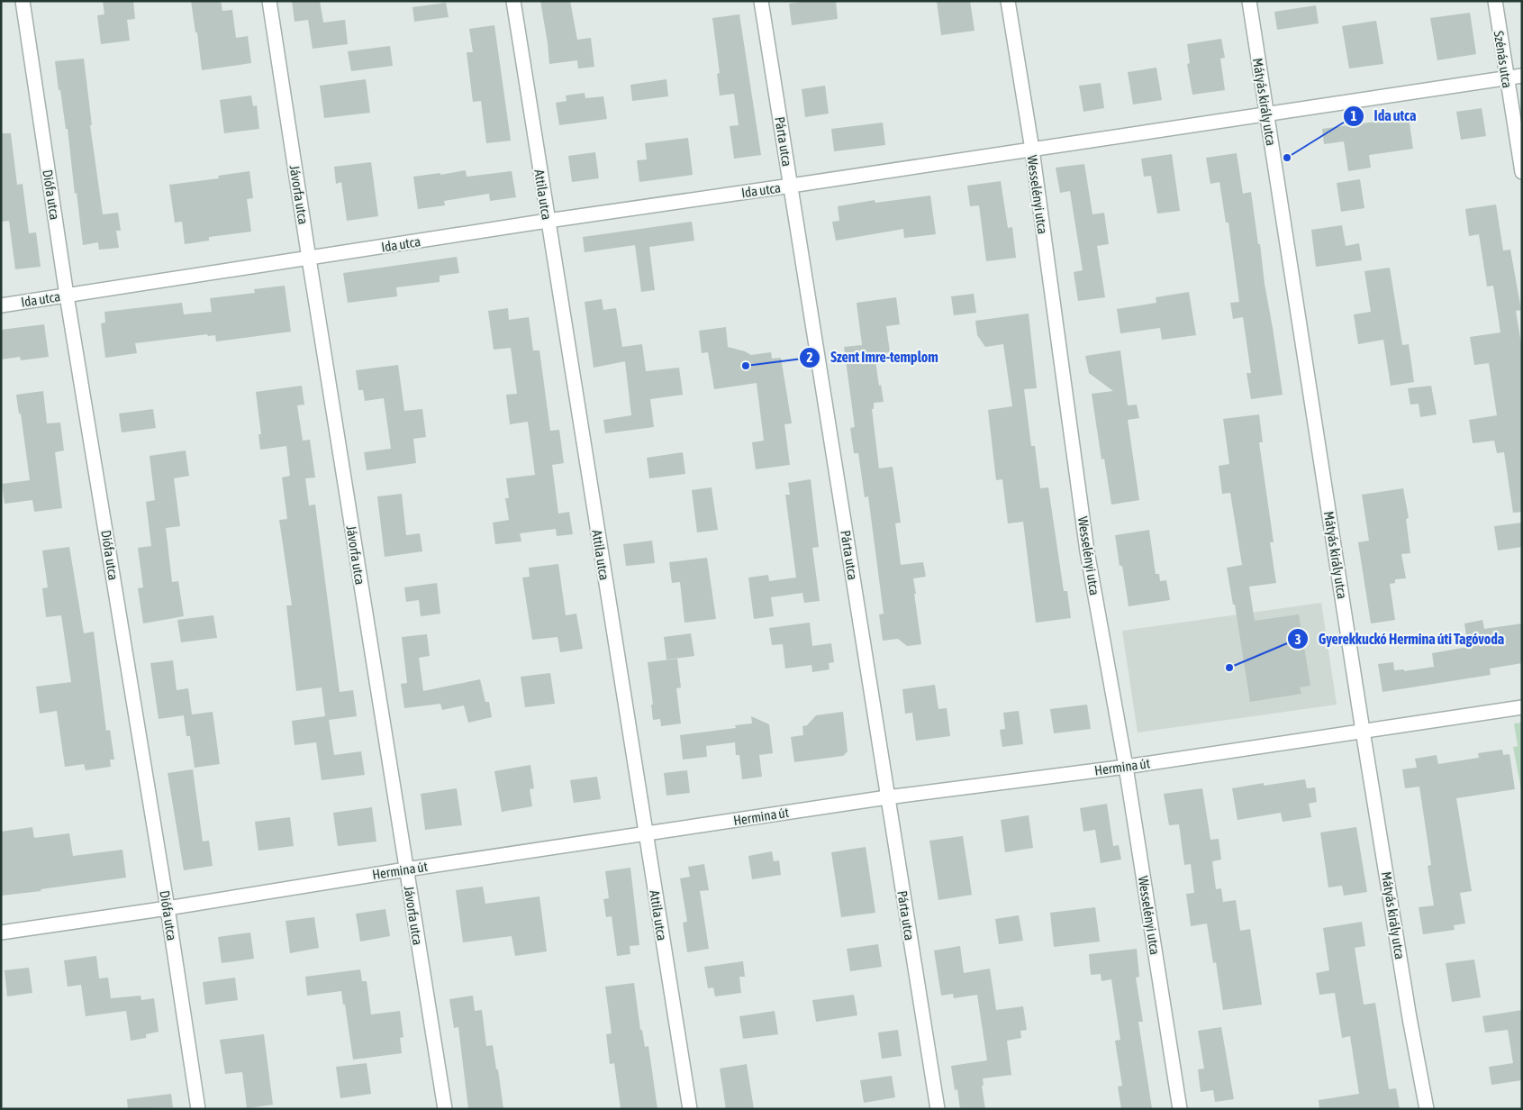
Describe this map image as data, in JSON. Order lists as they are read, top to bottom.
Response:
{
  "streets": {
    "street": [
      "Szénás utca",
      "Mátyás király utca",
      "Párta utca",
      "Ida utca",
      "Diófa utca",
      "Jávorfa utca",
      "Attila utca",
      "Wesselényi utca",
      "Hermina út"
    ]
  },
  "crossings": [
    ["Szénás utca", "Ida utca"],
    ["Mátyás király utca", "Ida utca"],
    ["Mátyás király utca", "Hermina út"],
    ["Párta utca", "Ida utca"],
    ["Párta utca", "Hermina út"],
    ["Ida utca", "Diófa utca"],
    ["Ida utca", "Jávorfa utca"],
    ["Ida utca", "Attila utca"],
    ["Ida utca", "Wesselényi utca"],
    ["Diófa utca", "Hermina út"],
    ["Jávorfa utca", "Hermina út"],
    ["Attila utca", "Hermina út"],
    ["Wesselényi utca", "Hermina út"]
  ],
  "places": ["Ida utca", "Szent Imre-templom", "Gyerekkuckó Hermina úti Tagóvoda"]
}
